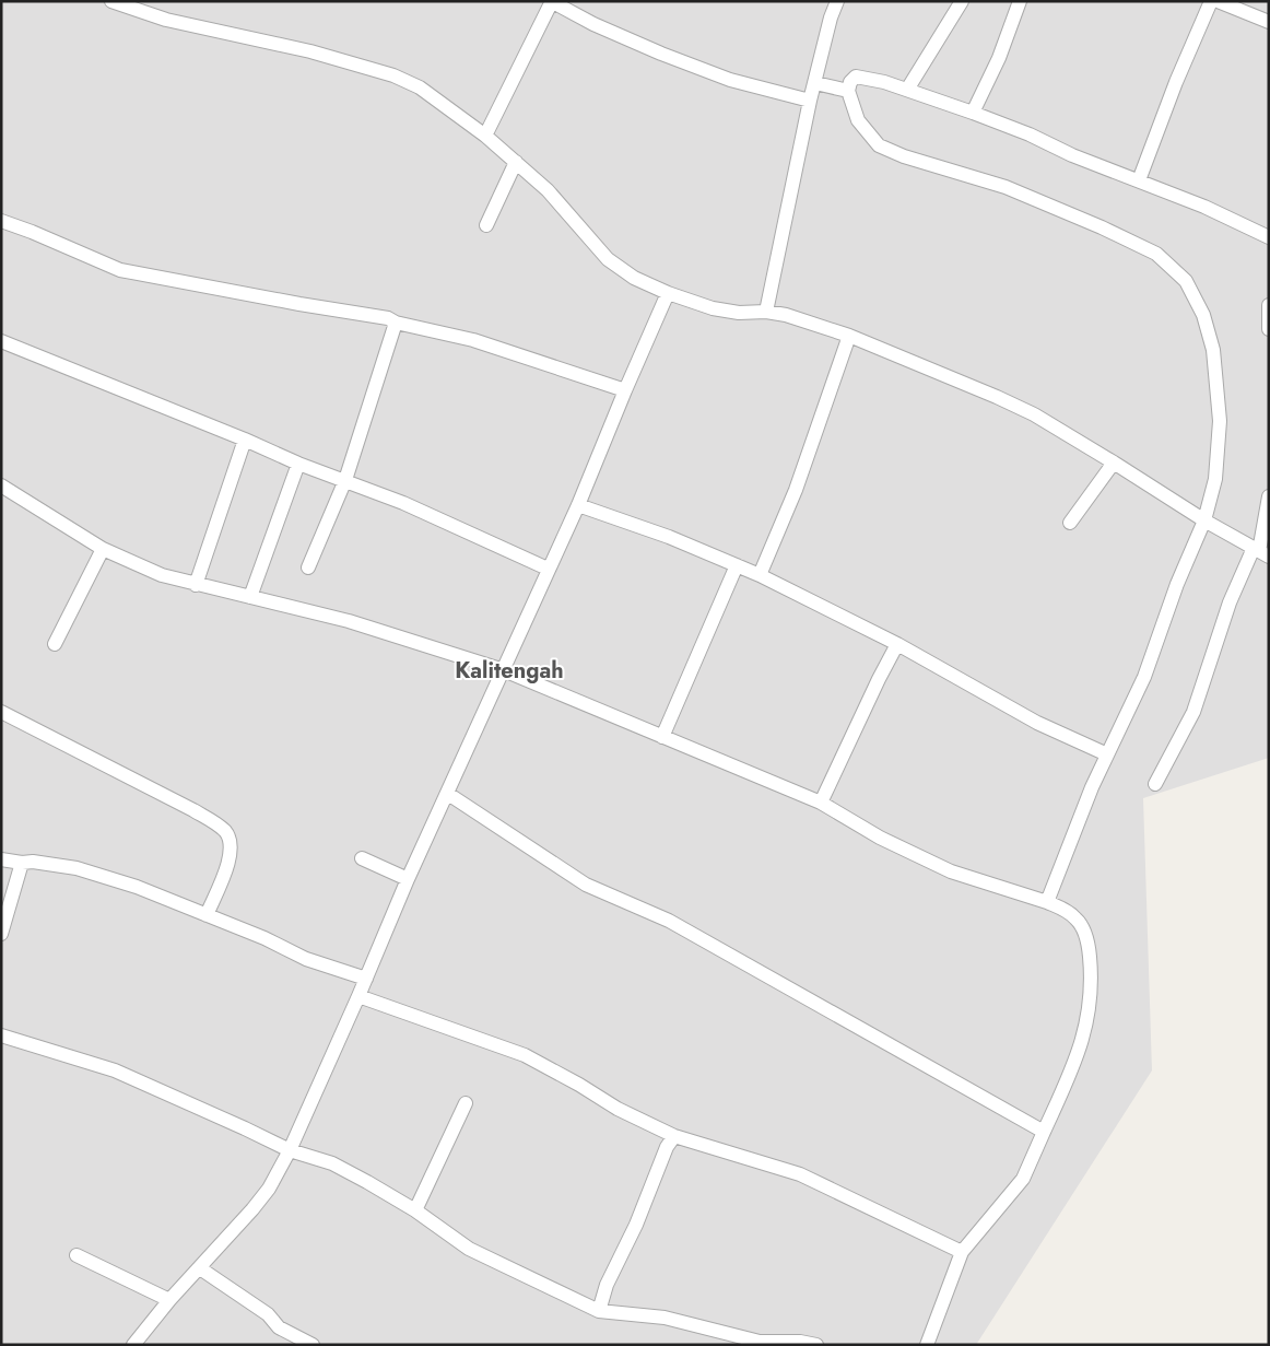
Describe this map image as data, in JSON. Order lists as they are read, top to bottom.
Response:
{
  "districts": ["Kalitengah"]
}
